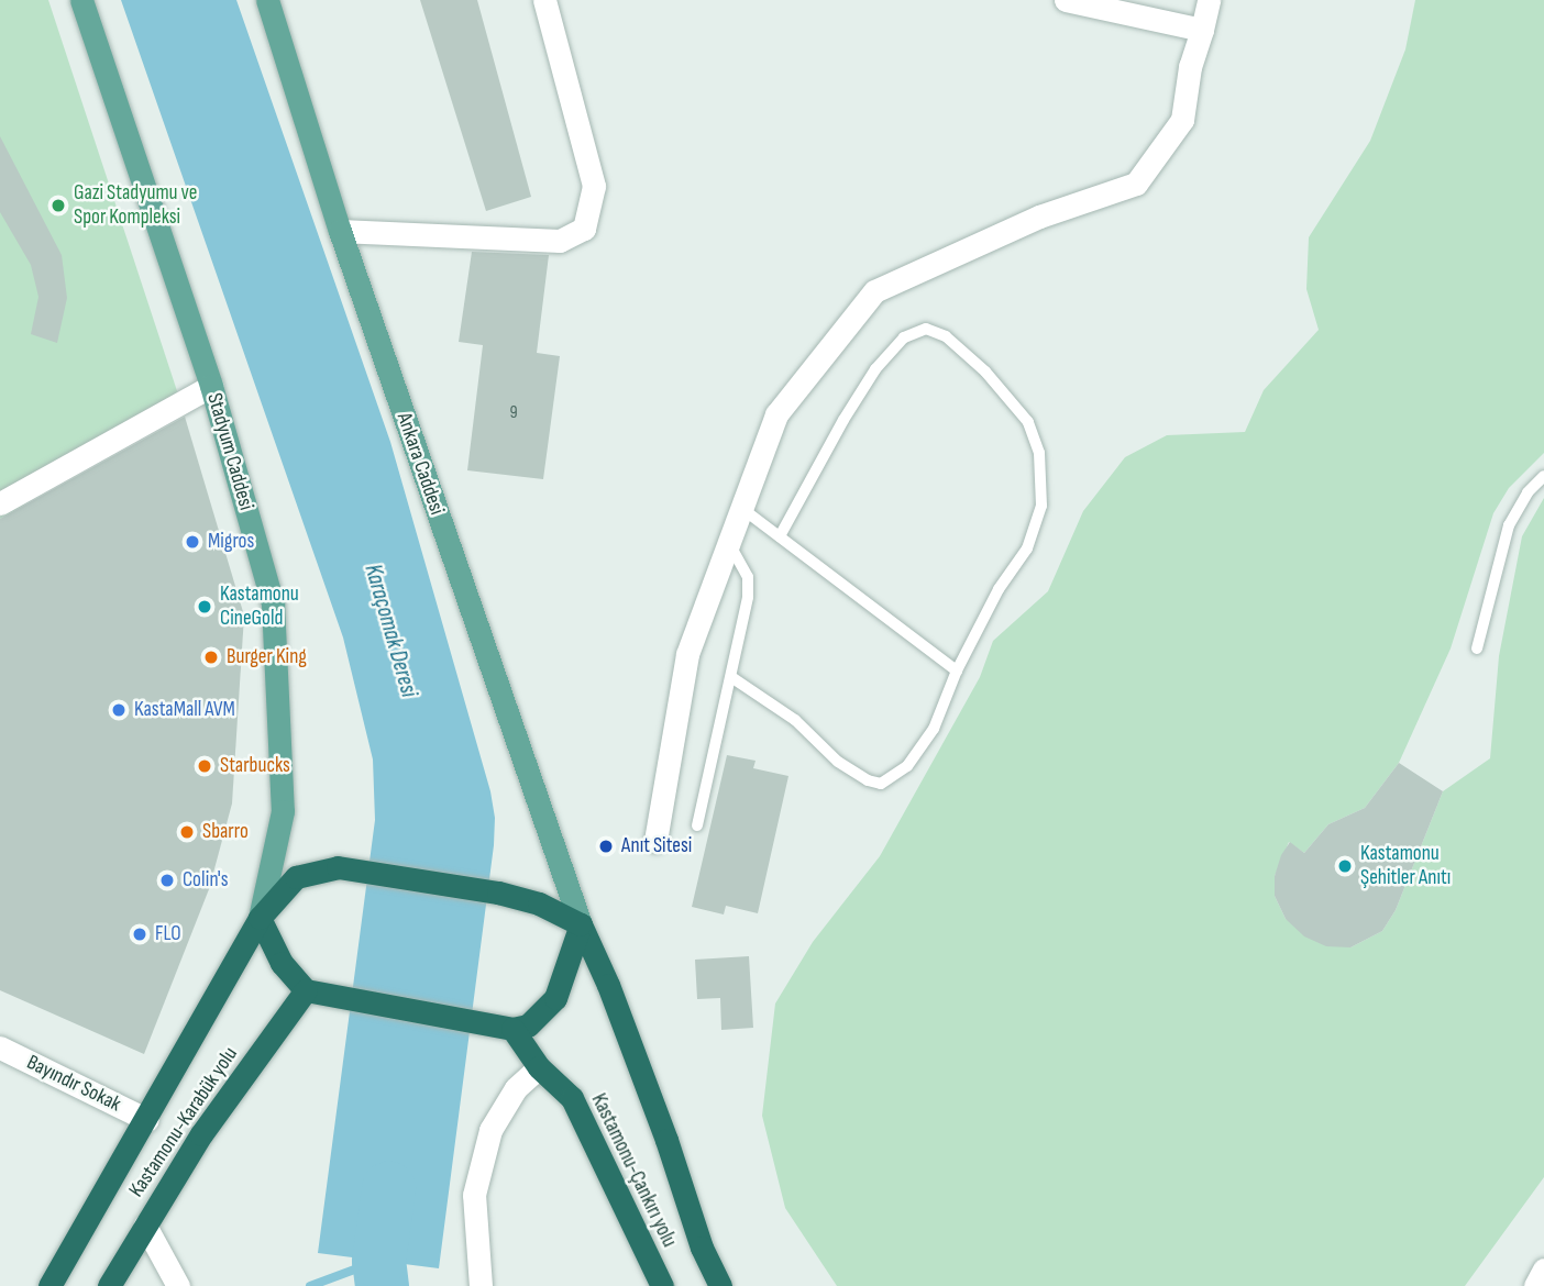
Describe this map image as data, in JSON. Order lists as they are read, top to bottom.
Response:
{
  "streets": {
    "highway": ["Kastamonu-Karabük yolu", "Kastamonu-Çankırı yolu"],
    "main road": ["Stadyum Caddesi", "Ankara Caddesi"],
    "street": ["Bayındır Sokak"]
  },
  "crossings": [
    ["Ankara Caddesi", "Kastamonu-Çankırı yolu"]
  ],
  "water": ["Karaçomak Deresi"],
  "places": [
    "Gazi Stadyumu ve Spor Kompleksi",
    "Migros",
    "Kastamonu CineGold",
    "Burger King",
    "KastaMall AVM",
    "Starbucks",
    "Sbarro",
    "Anıt Sitesi",
    "Kastamonu Şehitler Anıtı",
    "Colin's",
    "FLO"
  ],
  "house_numbers": ["9"]
}
